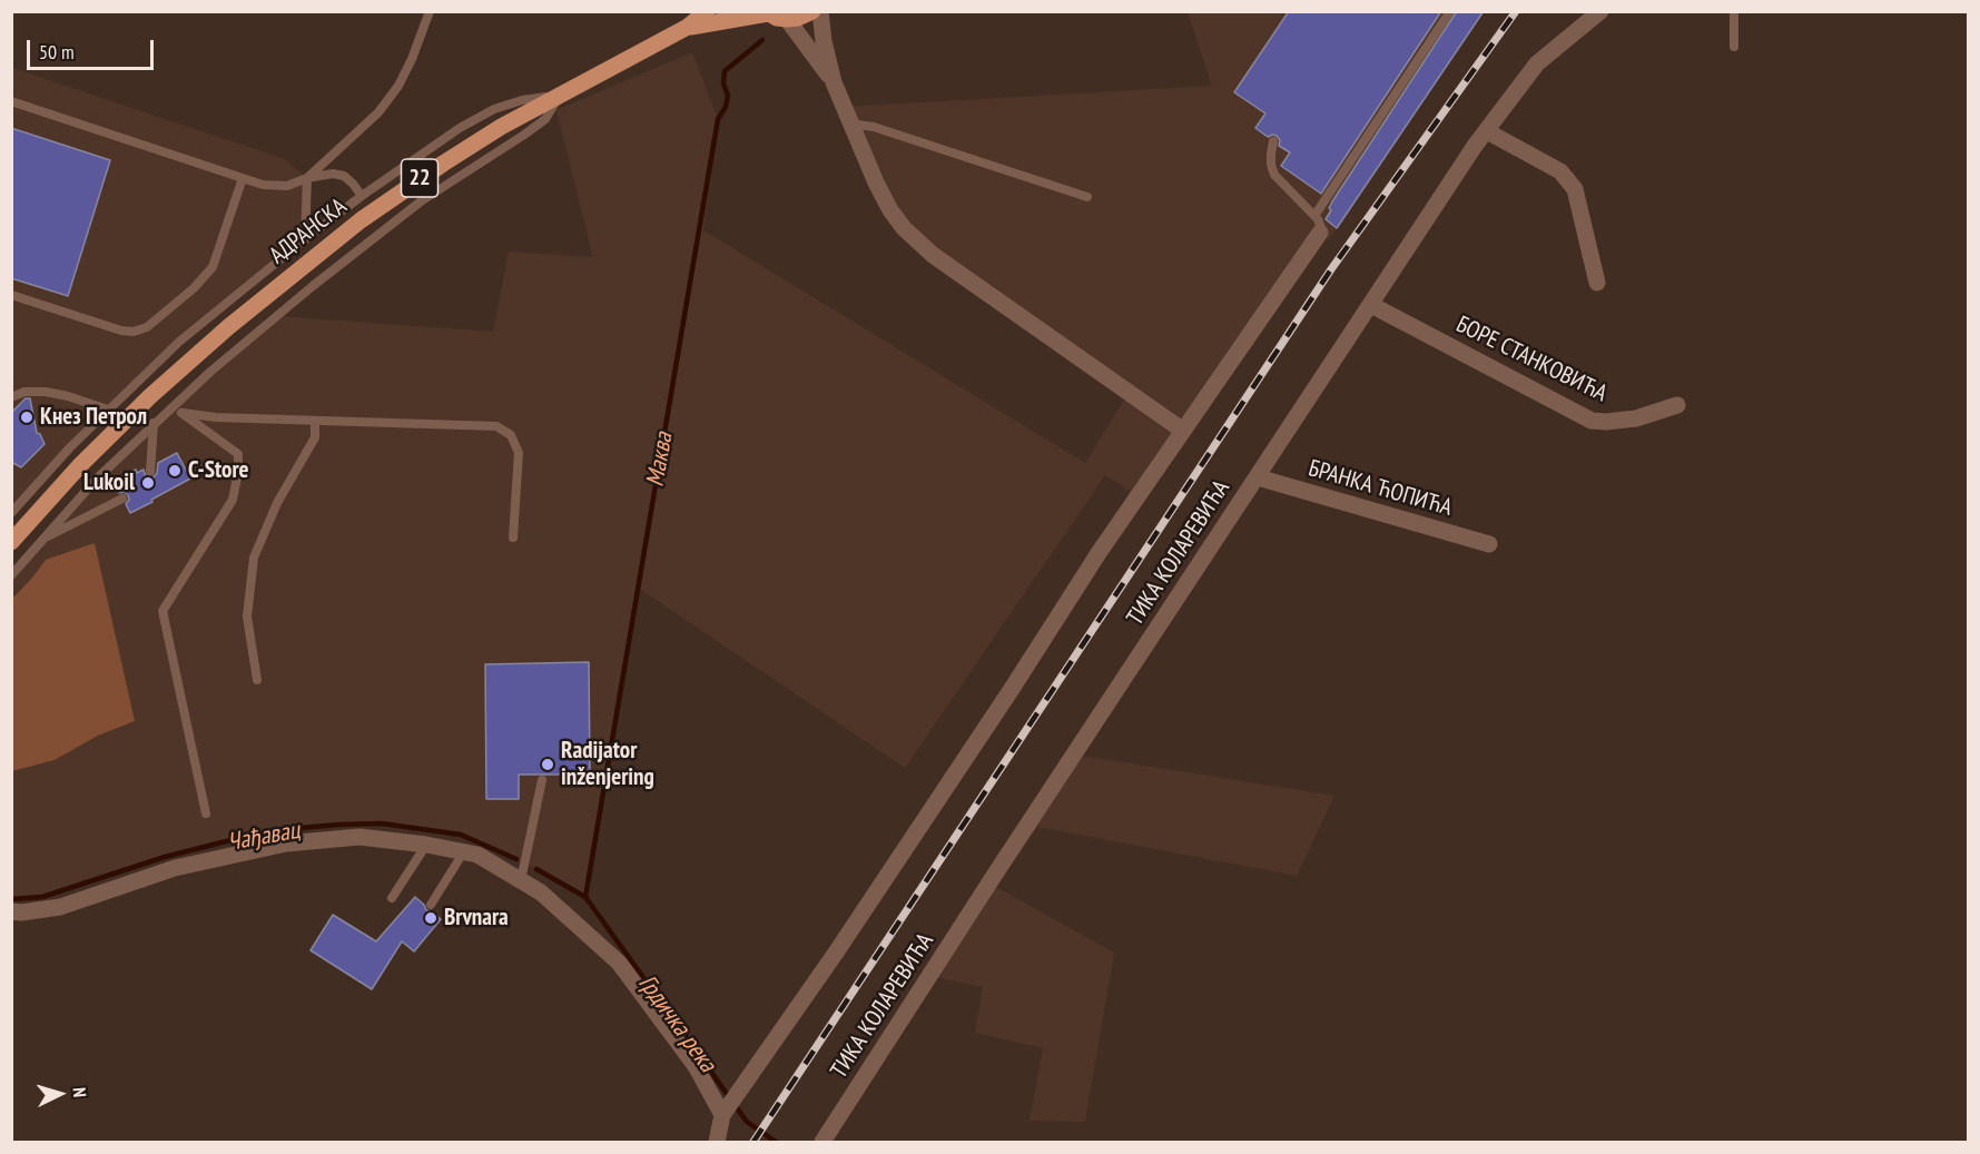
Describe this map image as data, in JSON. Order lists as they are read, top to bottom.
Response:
{
  "streets": {
    "main road": ["22", "АДРАНСКА"],
    "street": ["БОРЕ СТАНКОВИЋА", "БРАНКА ЋОПИЋА", "ТИКА КОЛАРЕВИЋА"]
  },
  "crossings": [
    ["22", "АДРАНСКА"],
    ["БОРЕ СТАНКОВИЋА", "ТИКА КОЛАРЕВИЋА"],
    ["БРАНКА ЋОПИЋА", "ТИКА КОЛАРЕВИЋА"]
  ],
  "water": ["Маква", "Чађавац", "Грдичка река"],
  "places": [
    "Кнез Петрол",
    "C-Store",
    "Lukoil",
    "Radijator inženjering",
    "Brvnara"
  ],
  "scale_bar": "50 m",
  "north": "right"
}
